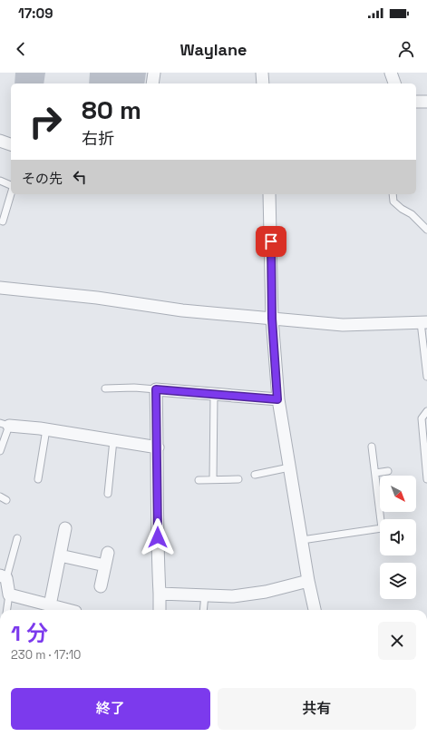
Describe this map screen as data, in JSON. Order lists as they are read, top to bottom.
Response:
{
  "north": "bottom right",
  "page": {
    "status": "17:09",
    "header": "Waylane",
    "turn": ["80 m", "右折"],
    "then": "その先",
    "heading": ["1 分", "230 m · 17:10"],
    "buttons": ["終了", "共有"]
  }
}
